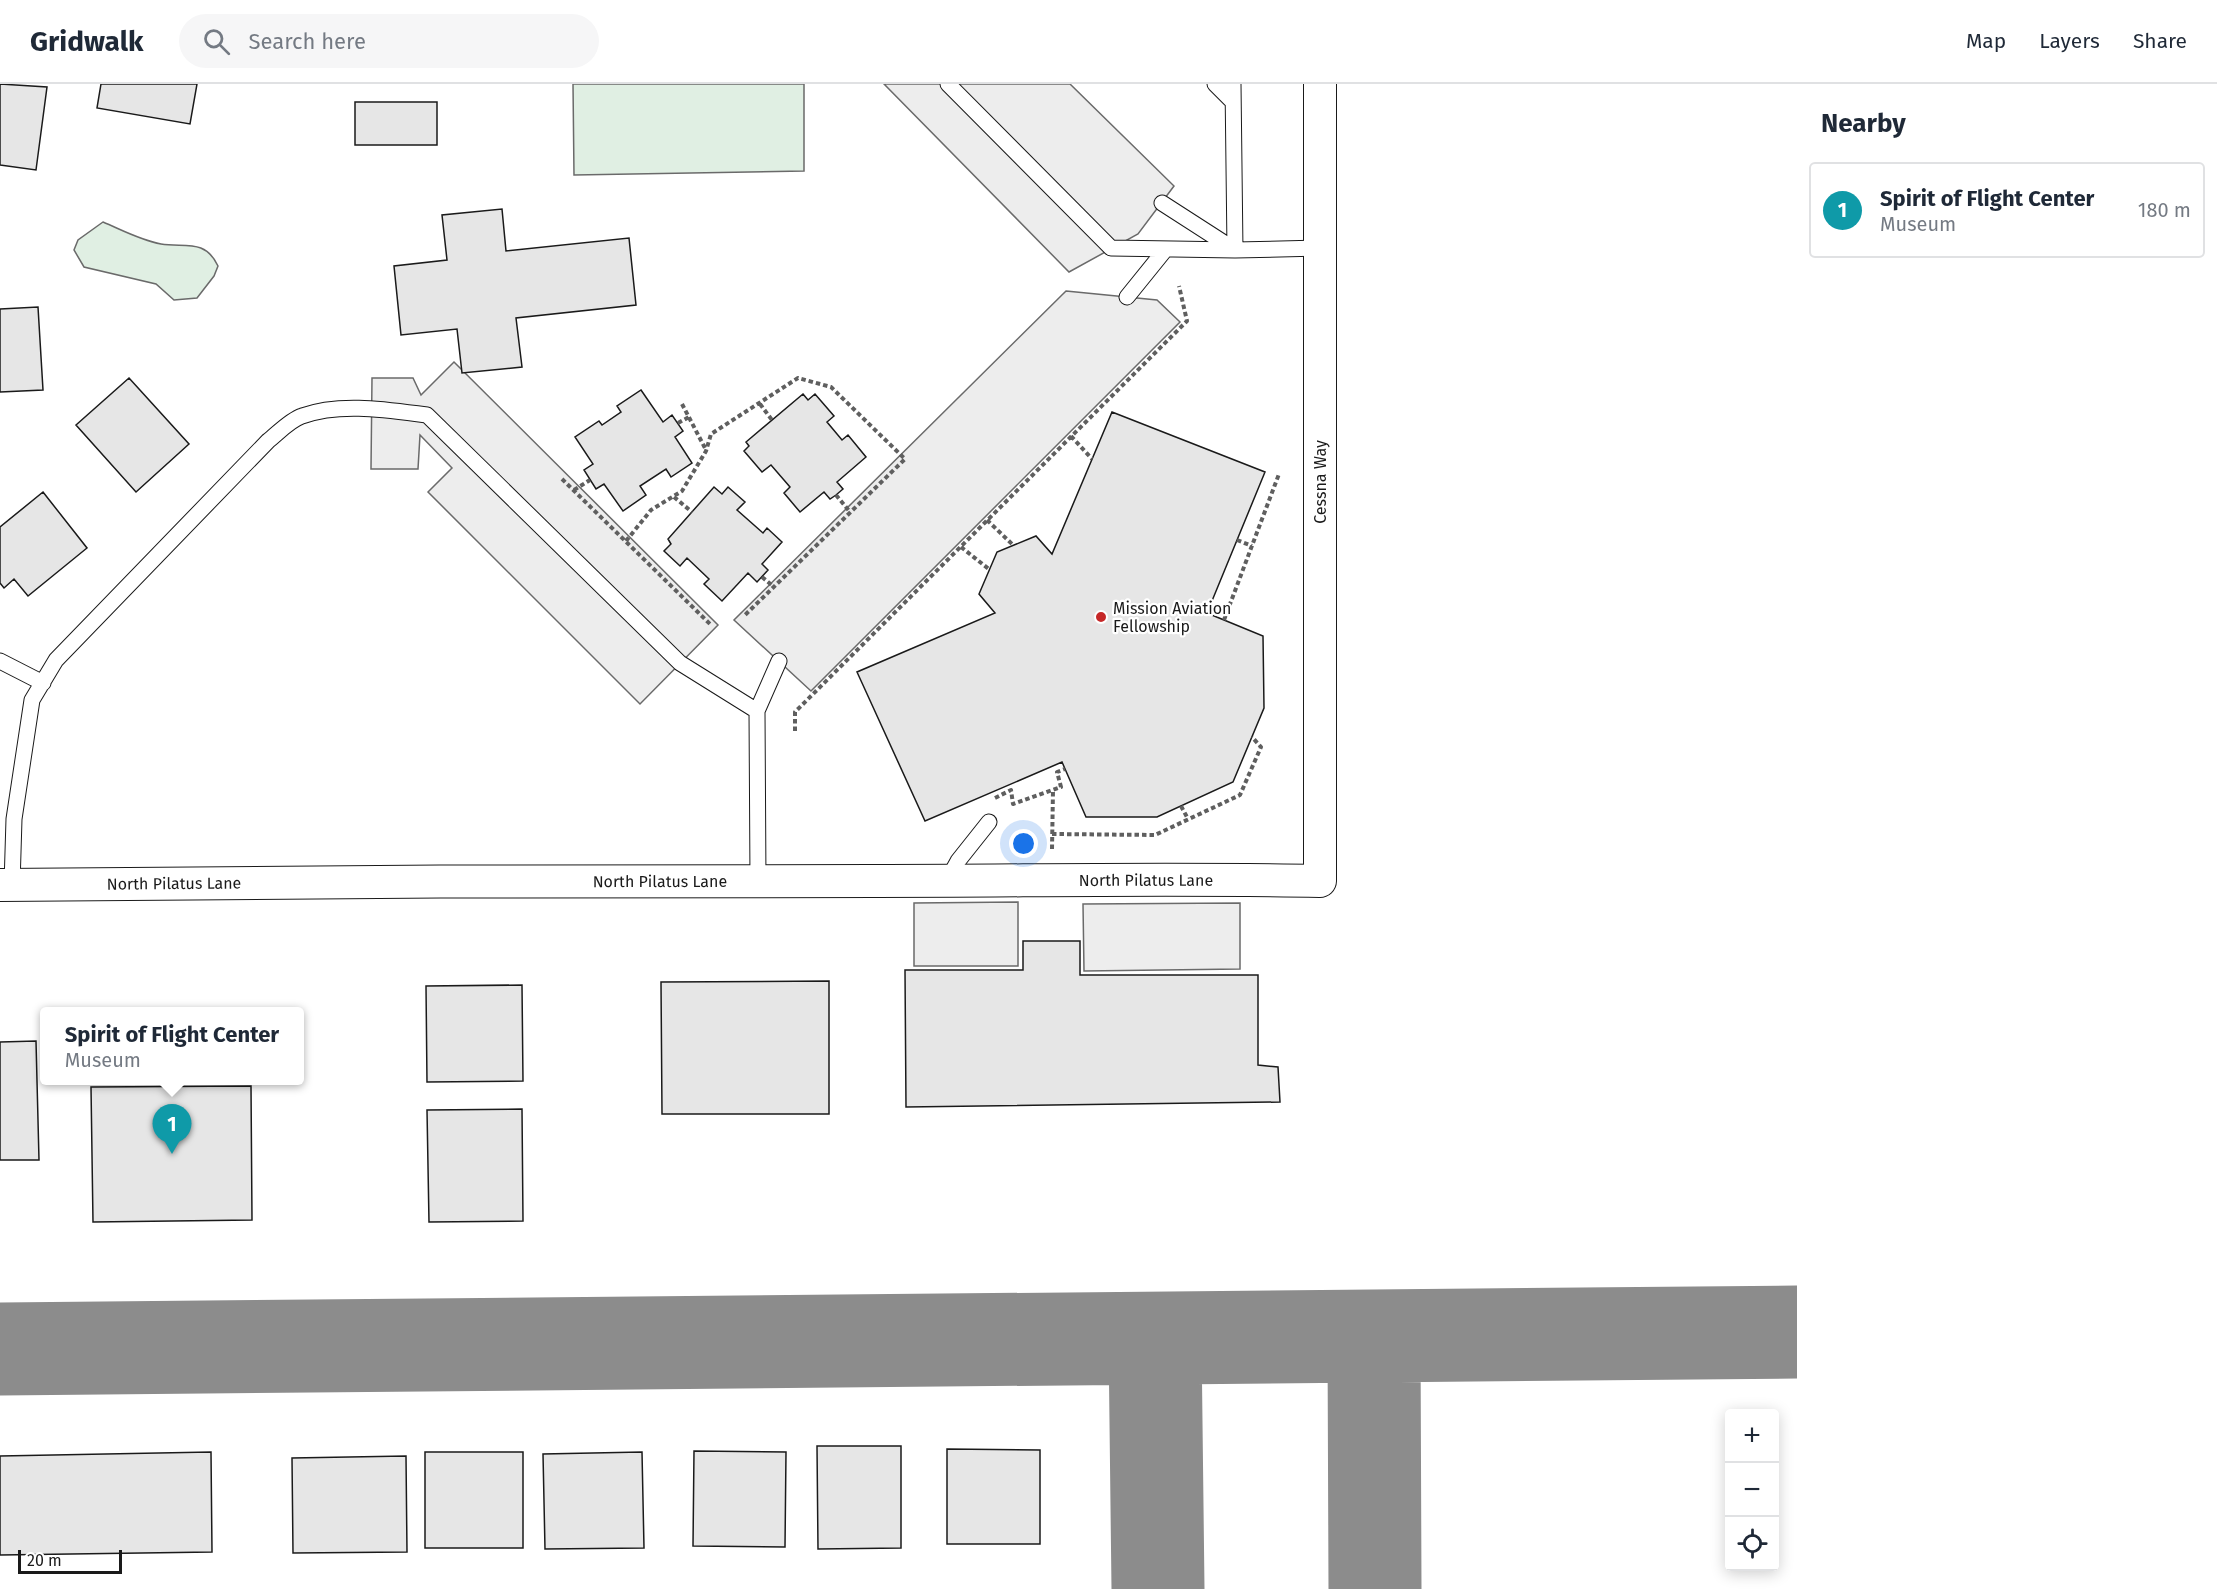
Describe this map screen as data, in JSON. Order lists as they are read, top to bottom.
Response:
{
  "streets": {
    "street": ["Cessna Way", "North Pilatus Lane"]
  },
  "crossings": [
    ["Cessna Way", "North Pilatus Lane"]
  ],
  "places": ["Mission Aviation Fellowship"],
  "scale_bar": "20 m",
  "page": {
    "header": "Gridwalk",
    "search": "Search here",
    "nav": ["Map", "Layers", "Share"],
    "heading": "Nearby",
    "list": [
      {
        "mark": "1",
        "name": "Spirit of Flight Center",
        "note": "Museum",
        "value": "180 m"
      }
    ],
    "popup": ["Spirit of Flight Center", "Museum"],
    "pins": "1",
    "map_buttons": ["+", "−"],
    "scale": "20 m"
  }
}
